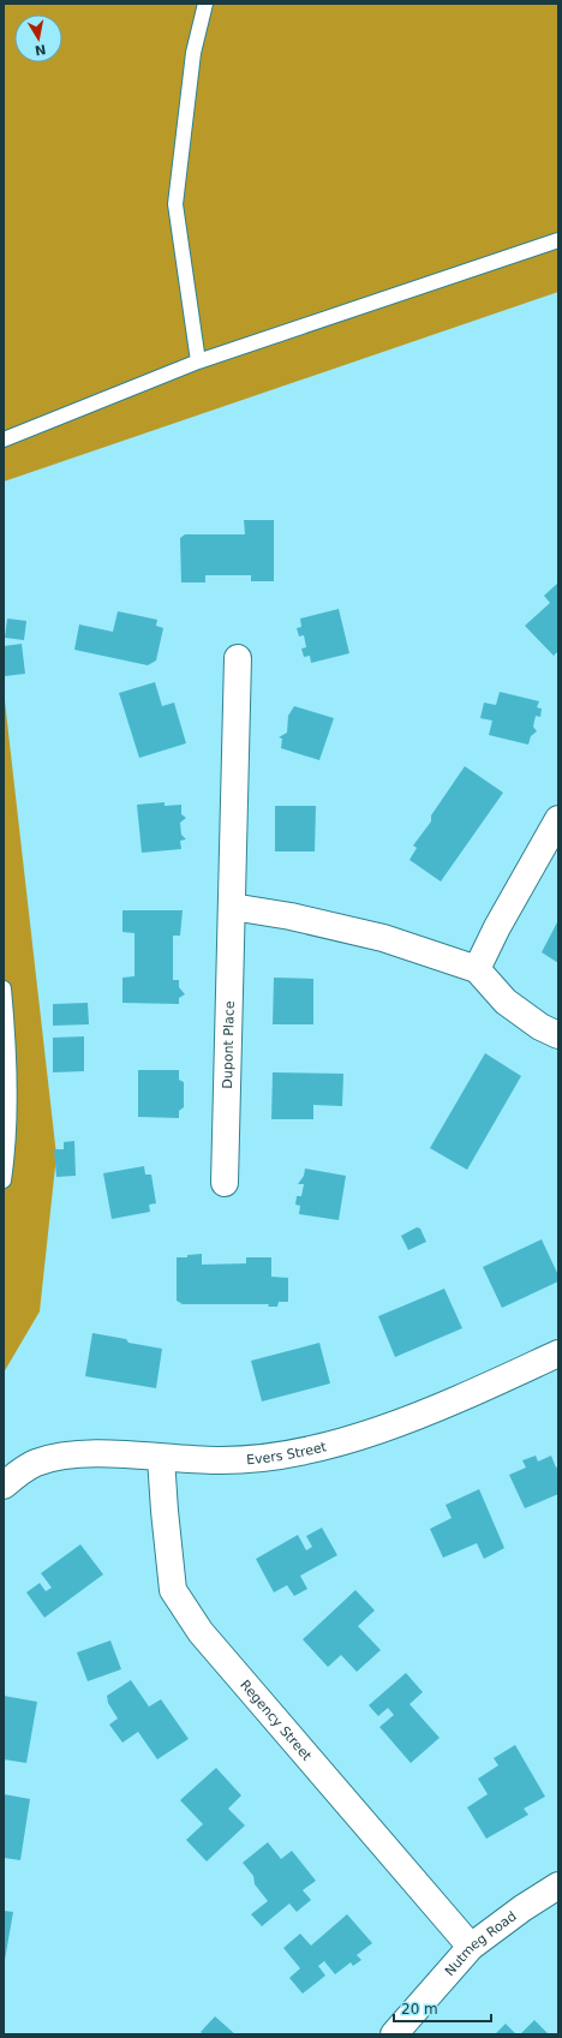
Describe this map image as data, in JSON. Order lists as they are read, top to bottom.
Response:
{
  "streets": {
    "street": [
      "Dupont Place",
      "Evers Street",
      "Regency Street",
      "Nutmeg Road"
    ]
  },
  "crossings": [
    ["Evers Street", "Regency Street"],
    ["Regency Street", "Nutmeg Road"]
  ],
  "scale_bar": "20 m",
  "north": "bottom"
}
